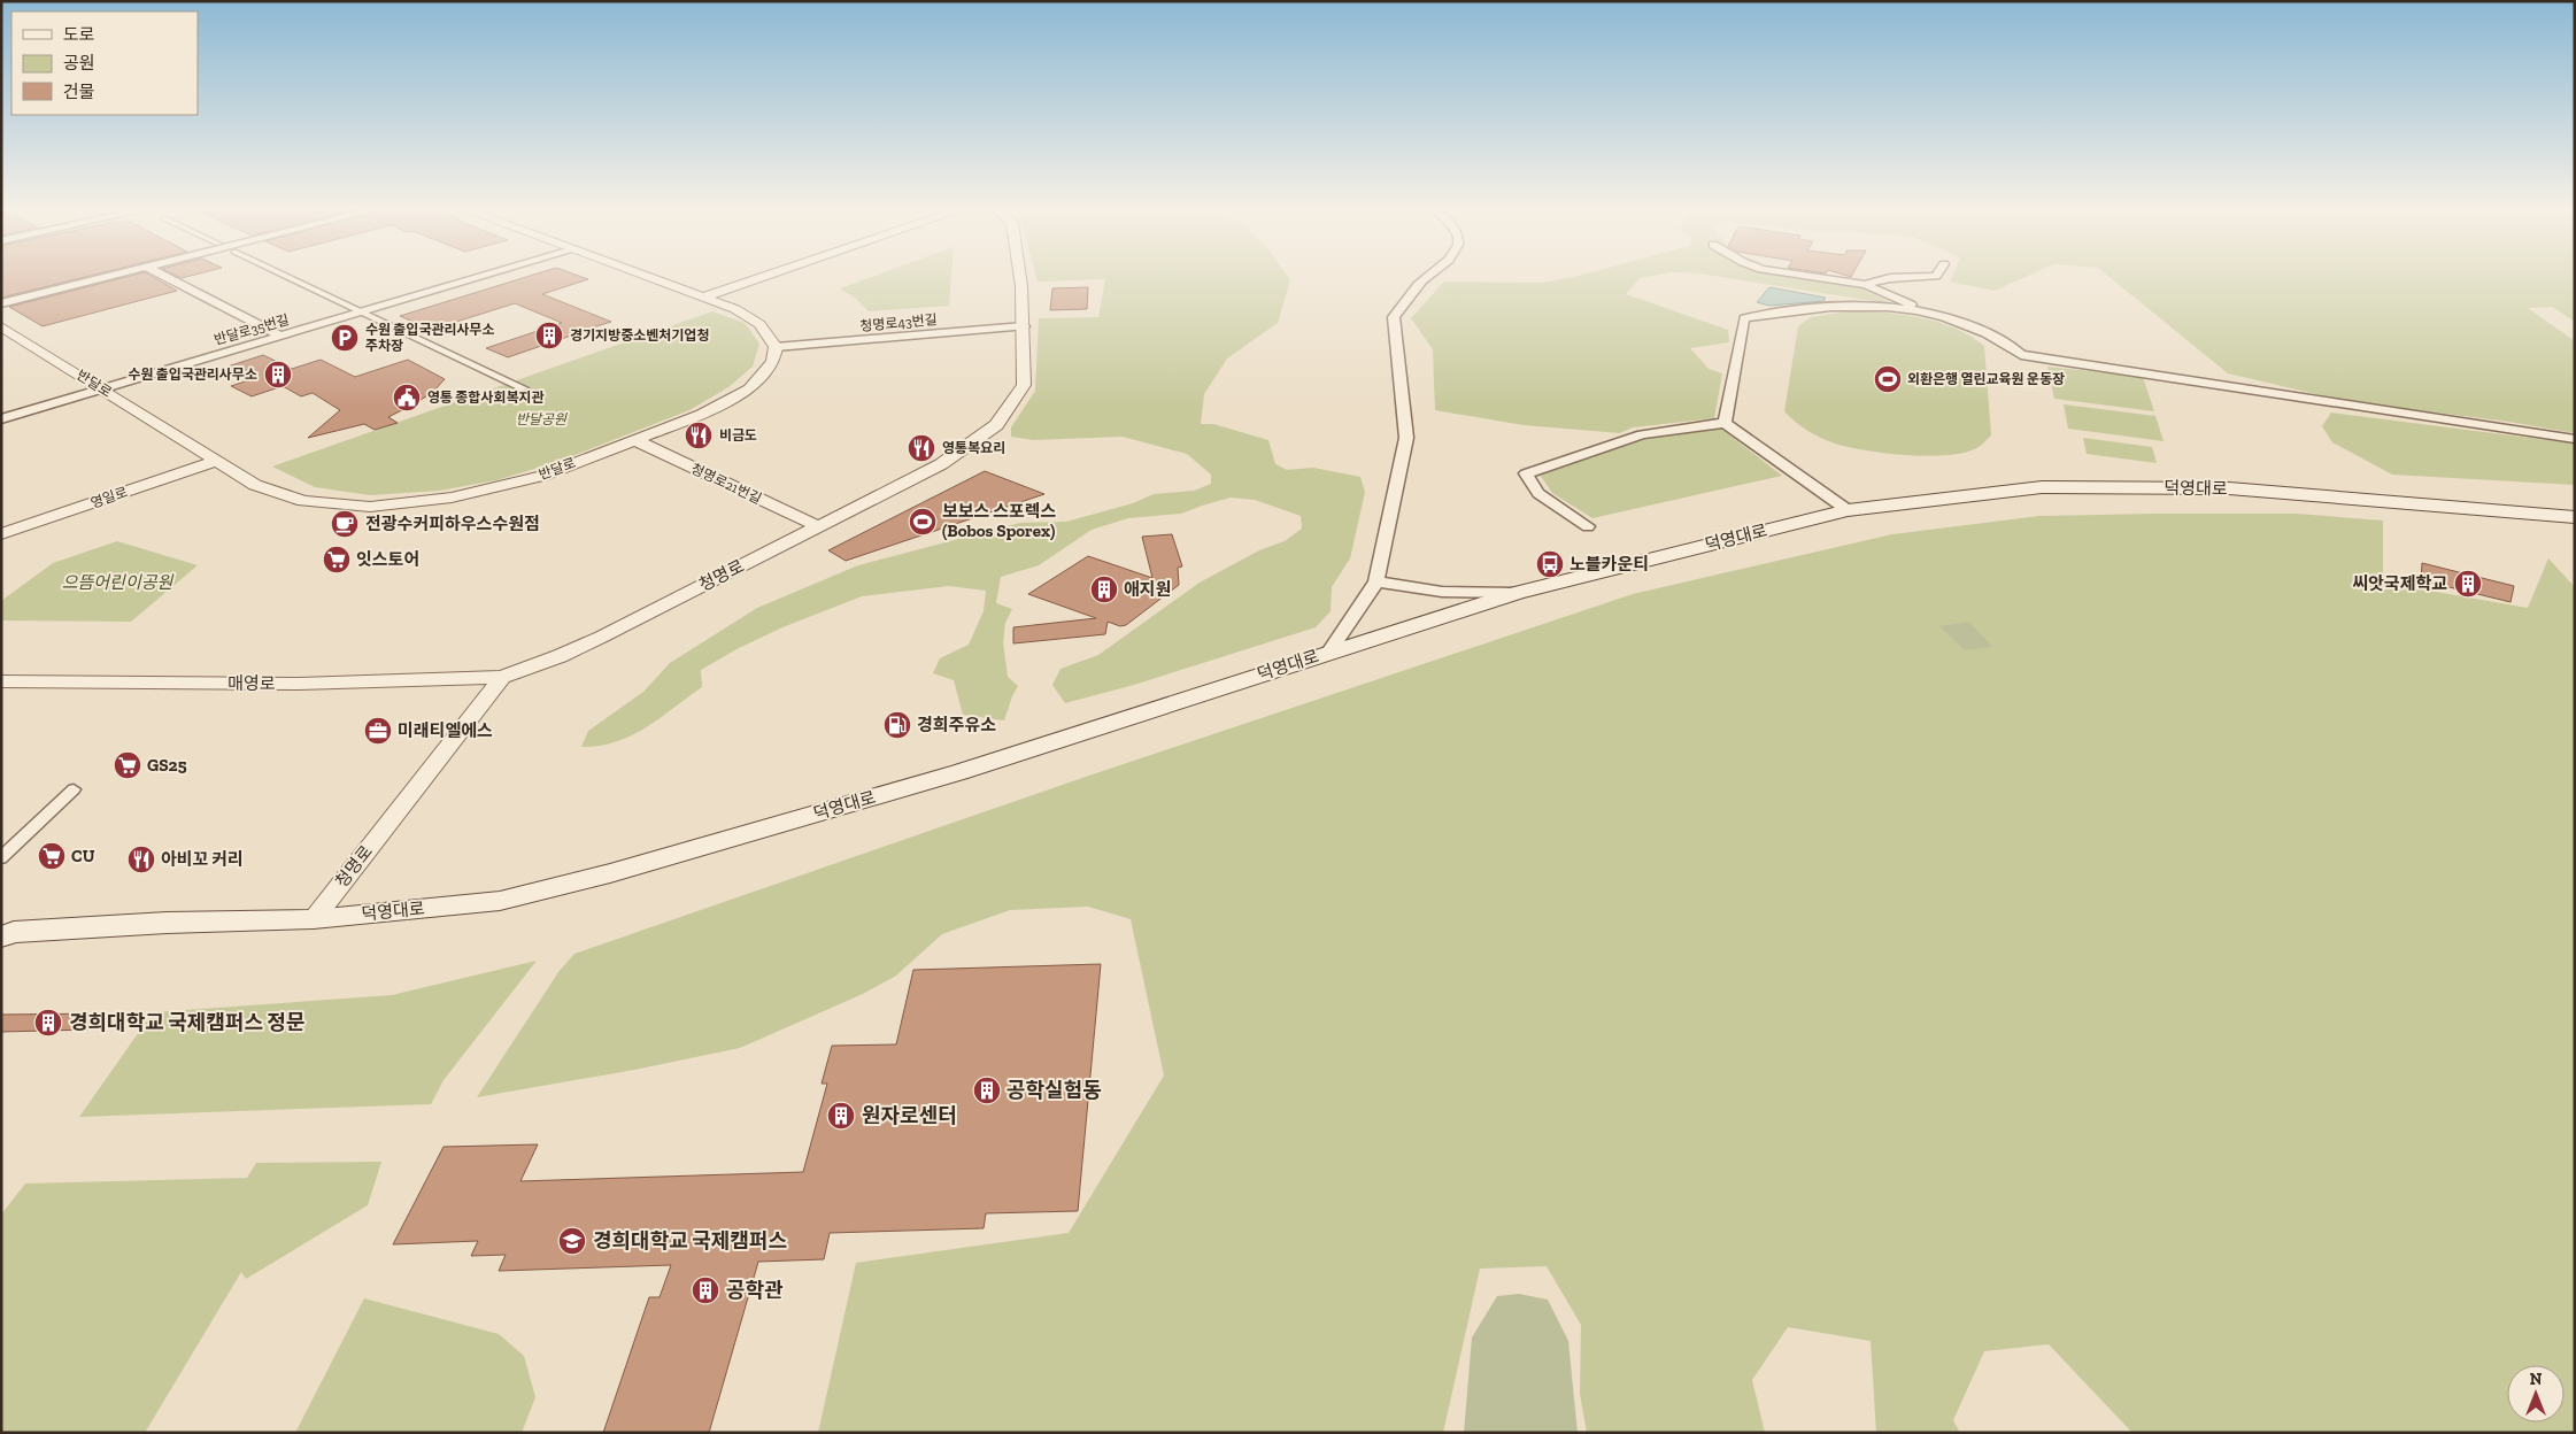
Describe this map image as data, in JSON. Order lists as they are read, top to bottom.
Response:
{
  "streets": {
    "main road": ["덕영대로"],
    "street": [
      "청명로43번길",
      "반달로35번길",
      "반달로",
      "청명로21번길",
      "영일로",
      "청명로",
      "매영로"
    ]
  },
  "crossings": [
    ["청명로43번길", "반달로"],
    ["청명로43번길", "청명로"],
    ["반달로35번길", "반달로"],
    ["반달로", "청명로21번길"],
    ["반달로", "영일로"],
    ["청명로21번길", "청명로"],
    ["덕영대로", "청명로"],
    ["청명로", "매영로"]
  ],
  "parks": ["반달공원", "으뜸어린이공원"],
  "places": {
    "building": [
      "경기지방중소벤처기업청",
      "수원 출입국관리사무소",
      "씨앗국제학교",
      "애지원",
      "경희대학교 국제캠퍼스 정문",
      "공학실험동",
      "원자로센터",
      "공학관"
    ],
    "parking": ["수원 출입국관리사무소 주차장"],
    "sports": ["외환은행 열린교육원 운동장", "보보스 스포렉스 (Bobos Sporex)"],
    "public building": ["영통 종합사회복지관"],
    "restaurant": ["비금도", "영통복요리", "아비꼬 커리"],
    "cafe": ["전광수커피하우스수원점"],
    "supermarket": ["잇스토어", "GS25", "CU"],
    "bus stop": ["노블카운티"],
    "fuel station": ["경희주유소"],
    "office": ["미래티엘에스"],
    "school or university": ["경희대학교 국제캠퍼스"]
  },
  "legend": ["도로", "공원", "건물"],
  "north": "top"
}
